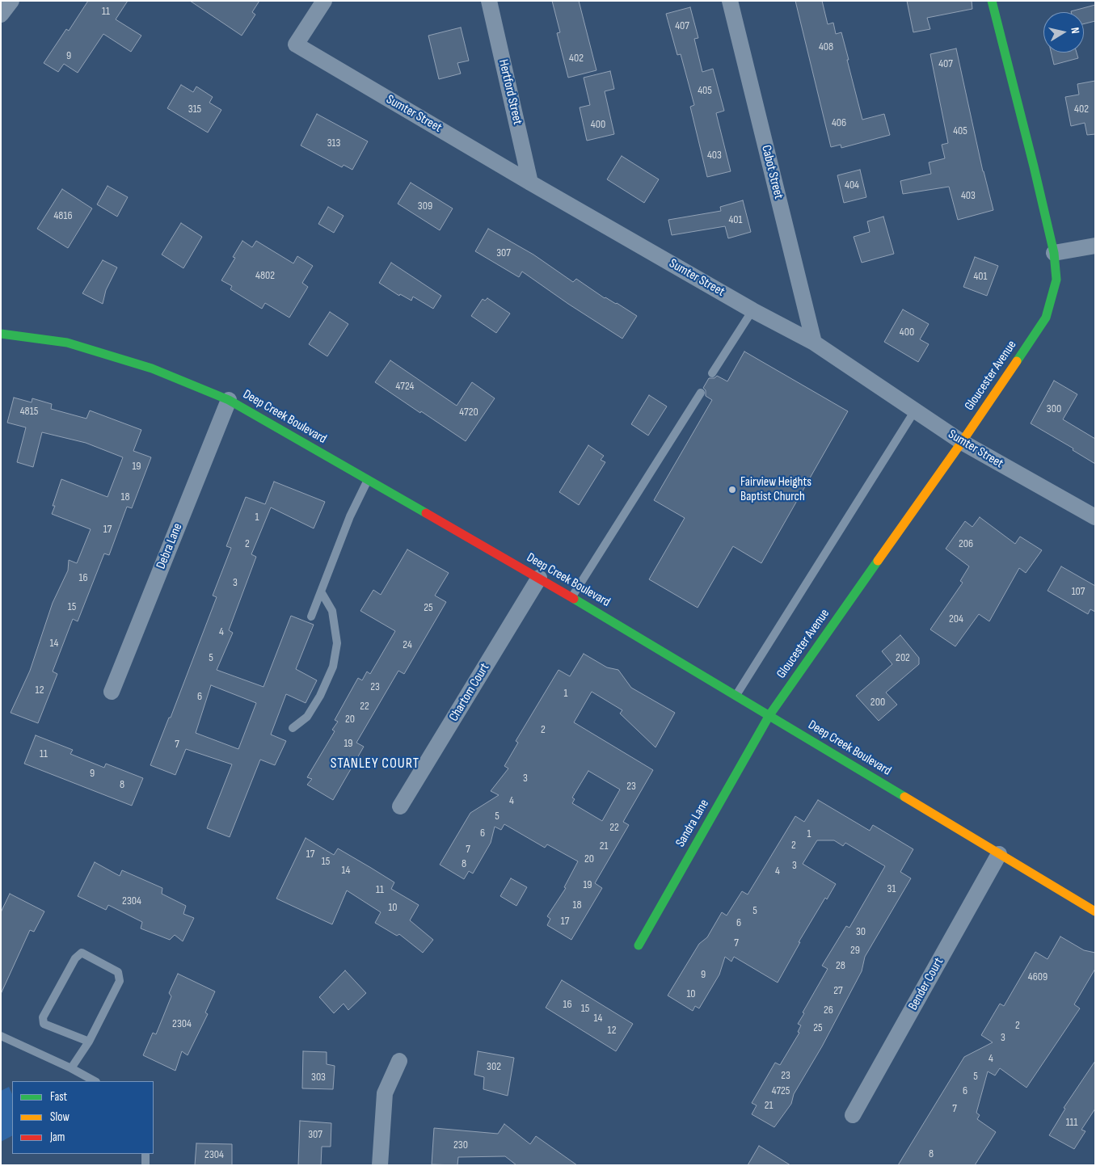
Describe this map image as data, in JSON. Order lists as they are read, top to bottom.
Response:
{
  "streets": {
    "street": [
      "Hertford Street",
      "Sumter Street",
      "Cabot Street",
      "Gloucester Avenue",
      "Deep Creek Boulevard",
      "Debra Lane",
      "Chartom Court",
      "Sandra Lane",
      "Bender Court"
    ]
  },
  "crossings": [
    ["Hertford Street", "Sumter Street"],
    ["Sumter Street", "Cabot Street"],
    ["Sumter Street", "Gloucester Avenue"],
    ["Gloucester Avenue", "Deep Creek Boulevard"],
    ["Gloucester Avenue", "Sandra Lane"],
    ["Deep Creek Boulevard", "Debra Lane"],
    ["Deep Creek Boulevard", "Chartom Court"],
    ["Deep Creek Boulevard", "Sandra Lane"],
    ["Deep Creek Boulevard", "Bender Court"]
  ],
  "districts": ["STANLEY COURT"],
  "places": ["Fairview Heights Baptist Church"],
  "house_numbers": [
    "11",
    "407",
    "408",
    "9",
    "402",
    "407",
    "405",
    "315",
    "402",
    "406",
    "400",
    "405",
    "313",
    "403",
    "404",
    "403",
    "309",
    "4816",
    "401",
    "307",
    "4802",
    "401",
    "400",
    "4724",
    "300",
    "4815",
    "4720",
    "19",
    "18",
    "1",
    "17",
    "2",
    "206",
    "16",
    "3",
    "107",
    "15",
    "25",
    "204",
    "4",
    "14",
    "24",
    "5",
    "202",
    "23",
    "12",
    "1",
    "6",
    "200",
    "22",
    "20",
    "2",
    "19",
    "7",
    "11",
    "9",
    "3",
    "8",
    "23",
    "4",
    "5",
    "22",
    "6",
    "1",
    "2",
    "21",
    "7",
    "17",
    "20",
    "15",
    "8",
    "3",
    "14",
    "4",
    "19",
    "31",
    "11",
    "2304",
    "18",
    "10",
    "5",
    "17",
    "6",
    "30",
    "7",
    "29",
    "28",
    "9",
    "4609",
    "27",
    "10",
    "16",
    "15",
    "26",
    "14",
    "2304",
    "2",
    "25",
    "12",
    "3",
    "4",
    "302",
    "23",
    "5",
    "303",
    "4725",
    "6",
    "21",
    "7",
    "111",
    "307",
    "230",
    "8",
    "2304"
  ],
  "legend": ["Fast", "Slow", "Jam"],
  "north": "right"
}
